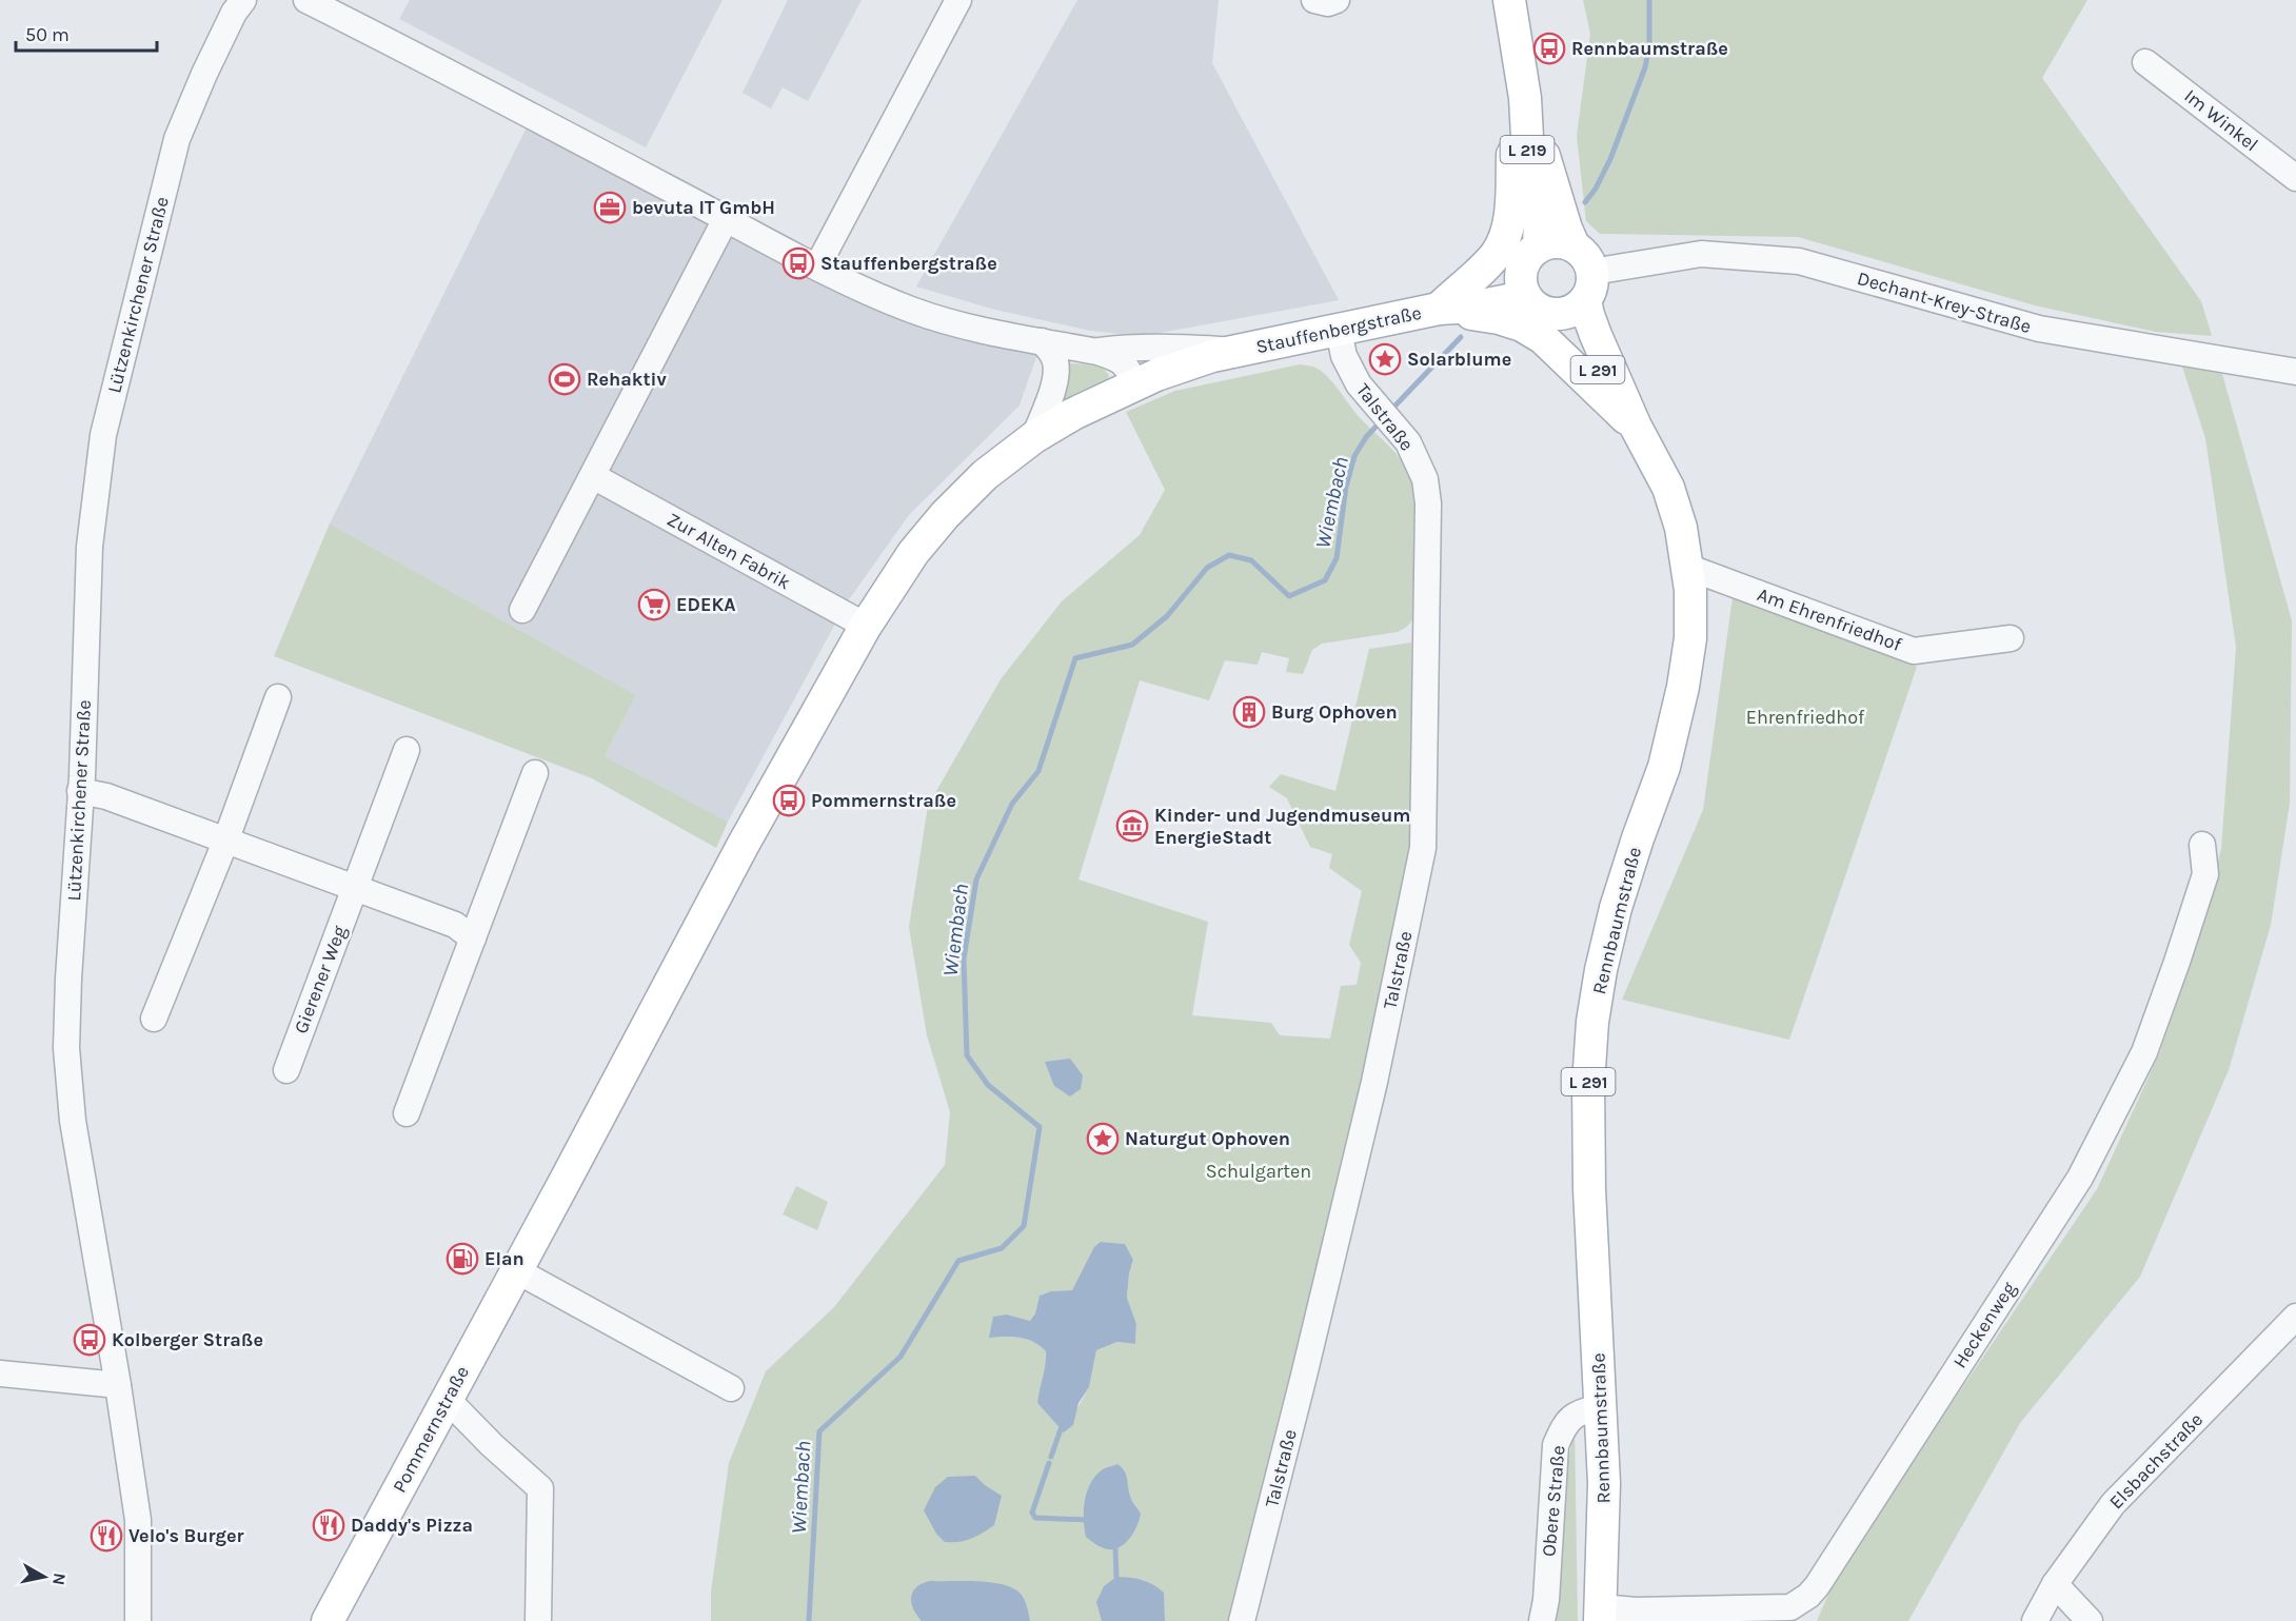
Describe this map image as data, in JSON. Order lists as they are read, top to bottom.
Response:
{
  "streets": {
    "main road": [
      "L 219",
      "Stauffenbergstraße",
      "L 291",
      "Rennbaumstraße",
      "Pommernstraße"
    ],
    "street": [
      "Im Winkel",
      "Lützenkirchener Straße",
      "Dechant-Krey-Straße",
      "Talstraße",
      "Zur Alten Fabrik",
      "Am Ehrenfriedhof",
      "Gierener Weg",
      "Heckenweg",
      "Elsbachstraße",
      "Obere Straße"
    ]
  },
  "crossings": [
    ["L 219", "Dechant-Krey-Straße"],
    ["L 219", "Stauffenbergstraße"],
    ["L 219", "Rennbaumstraße"],
    ["Dechant-Krey-Straße", "Stauffenbergstraße"],
    ["Dechant-Krey-Straße", "Rennbaumstraße"],
    ["Stauffenbergstraße", "Talstraße"],
    ["Stauffenbergstraße", "Rennbaumstraße"],
    ["Stauffenbergstraße", "Pommernstraße"],
    ["Zur Alten Fabrik", "Pommernstraße"],
    ["Am Ehrenfriedhof", "Rennbaumstraße"],
    ["Rennbaumstraße", "Heckenweg"],
    ["Rennbaumstraße", "Obere Straße"]
  ],
  "water": ["Wiembach"],
  "parks": ["Ehrenfriedhof", "Schulgarten"],
  "places": {
    "bus stop": [
      "Rennbaumstraße",
      "Stauffenbergstraße",
      "Pommernstraße",
      "Kolberger Straße"
    ],
    "office": ["bevuta IT GmbH"],
    "place": ["Solarblume", "Naturgut Ophoven"],
    "sports": ["Rehaktiv"],
    "supermarket": ["EDEKA"],
    "building": ["Burg Ophoven"],
    "museum": ["Kinder- und Jugendmuseum EnergieStadt"],
    "fuel station": ["Elan"],
    "restaurant": ["Daddy's Pizza", "Velo's Burger"]
  },
  "scale_bar": "50 m",
  "north": "right"
}
